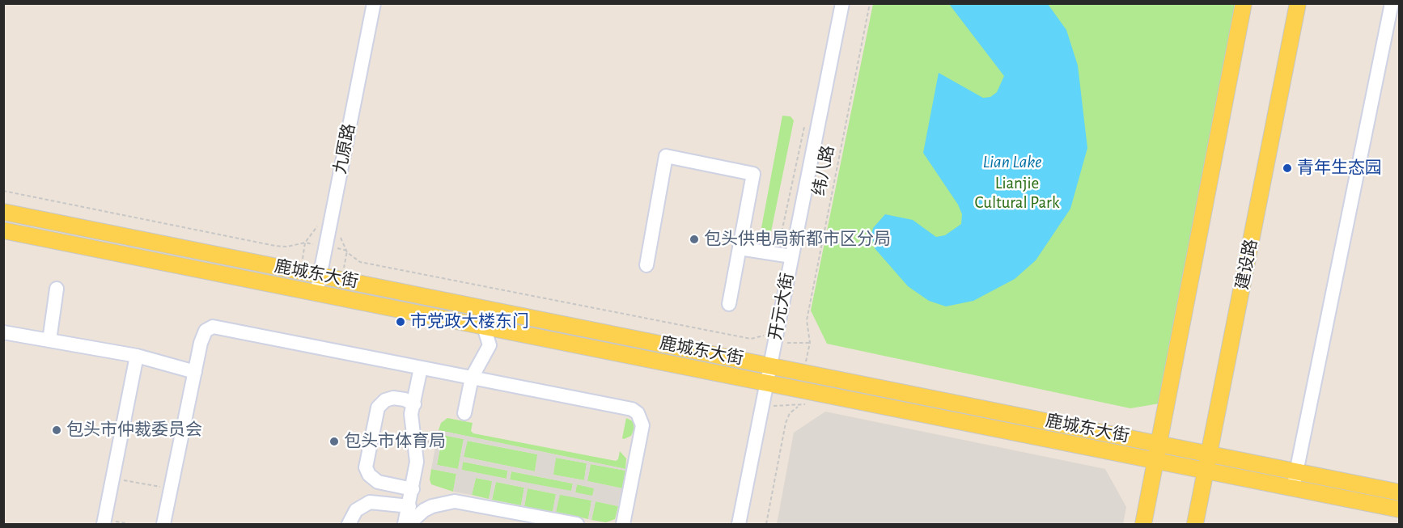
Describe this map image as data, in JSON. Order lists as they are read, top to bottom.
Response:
{
  "streets": {
    "main road": ["建设路", "鹿城东大街"],
    "street": ["九原路", "开元大街"],
    "path": ["纬八路"]
  },
  "crossings": [
    ["九原路", "鹿城东大街"],
    ["建设路", "鹿城东大街"],
    ["鹿城东大街", "开元大街"]
  ],
  "water": ["Lian Lake"],
  "parks": ["Lianjie Cultural Park"],
  "places": [
    "青年生态园",
    "包头供电局新都市区分局",
    "市党政大楼东门",
    "包头市仲裁委员会",
    "包头市体育局"
  ]
}
